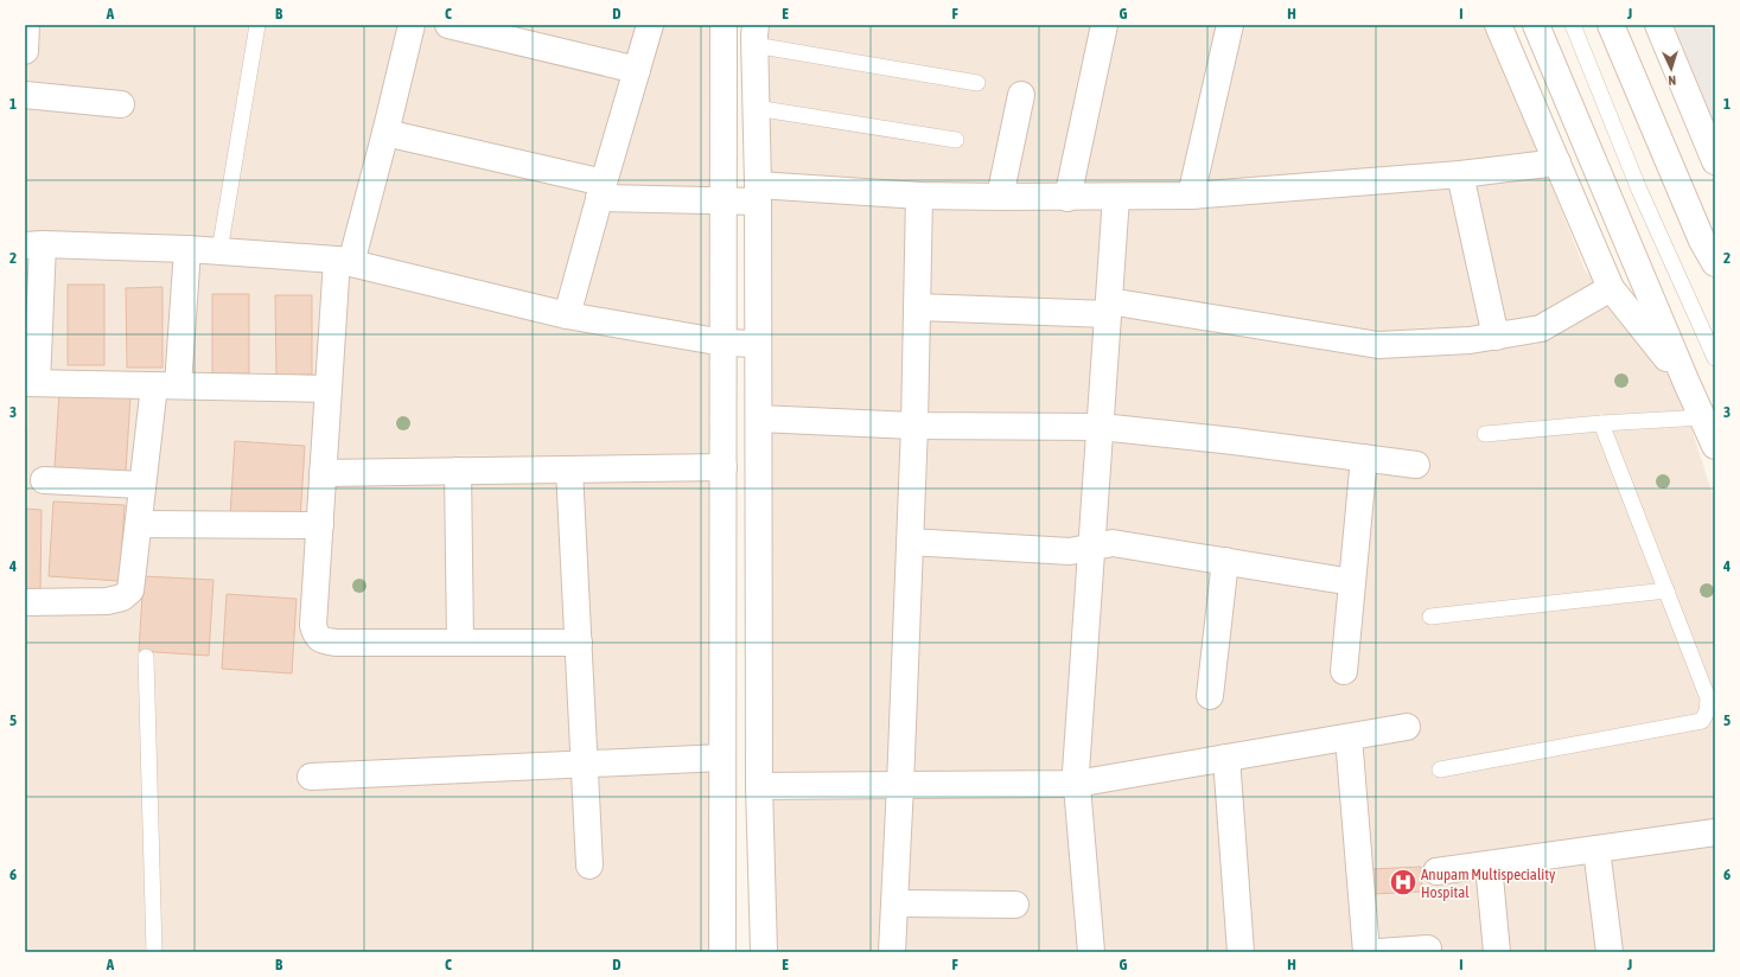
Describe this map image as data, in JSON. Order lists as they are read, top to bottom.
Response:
{
  "places": {
    "hospital": ["Anupam Multispeciality Hospital"]
  },
  "north": "bottom",
  "grid": {
    "columns": [
      "A",
      "B",
      "C",
      "D",
      "E",
      "F",
      "G",
      "H",
      "I",
      "J"
    ],
    "rows": [
      "1",
      "2",
      "3",
      "4",
      "5",
      "6"
    ]
  }
}
